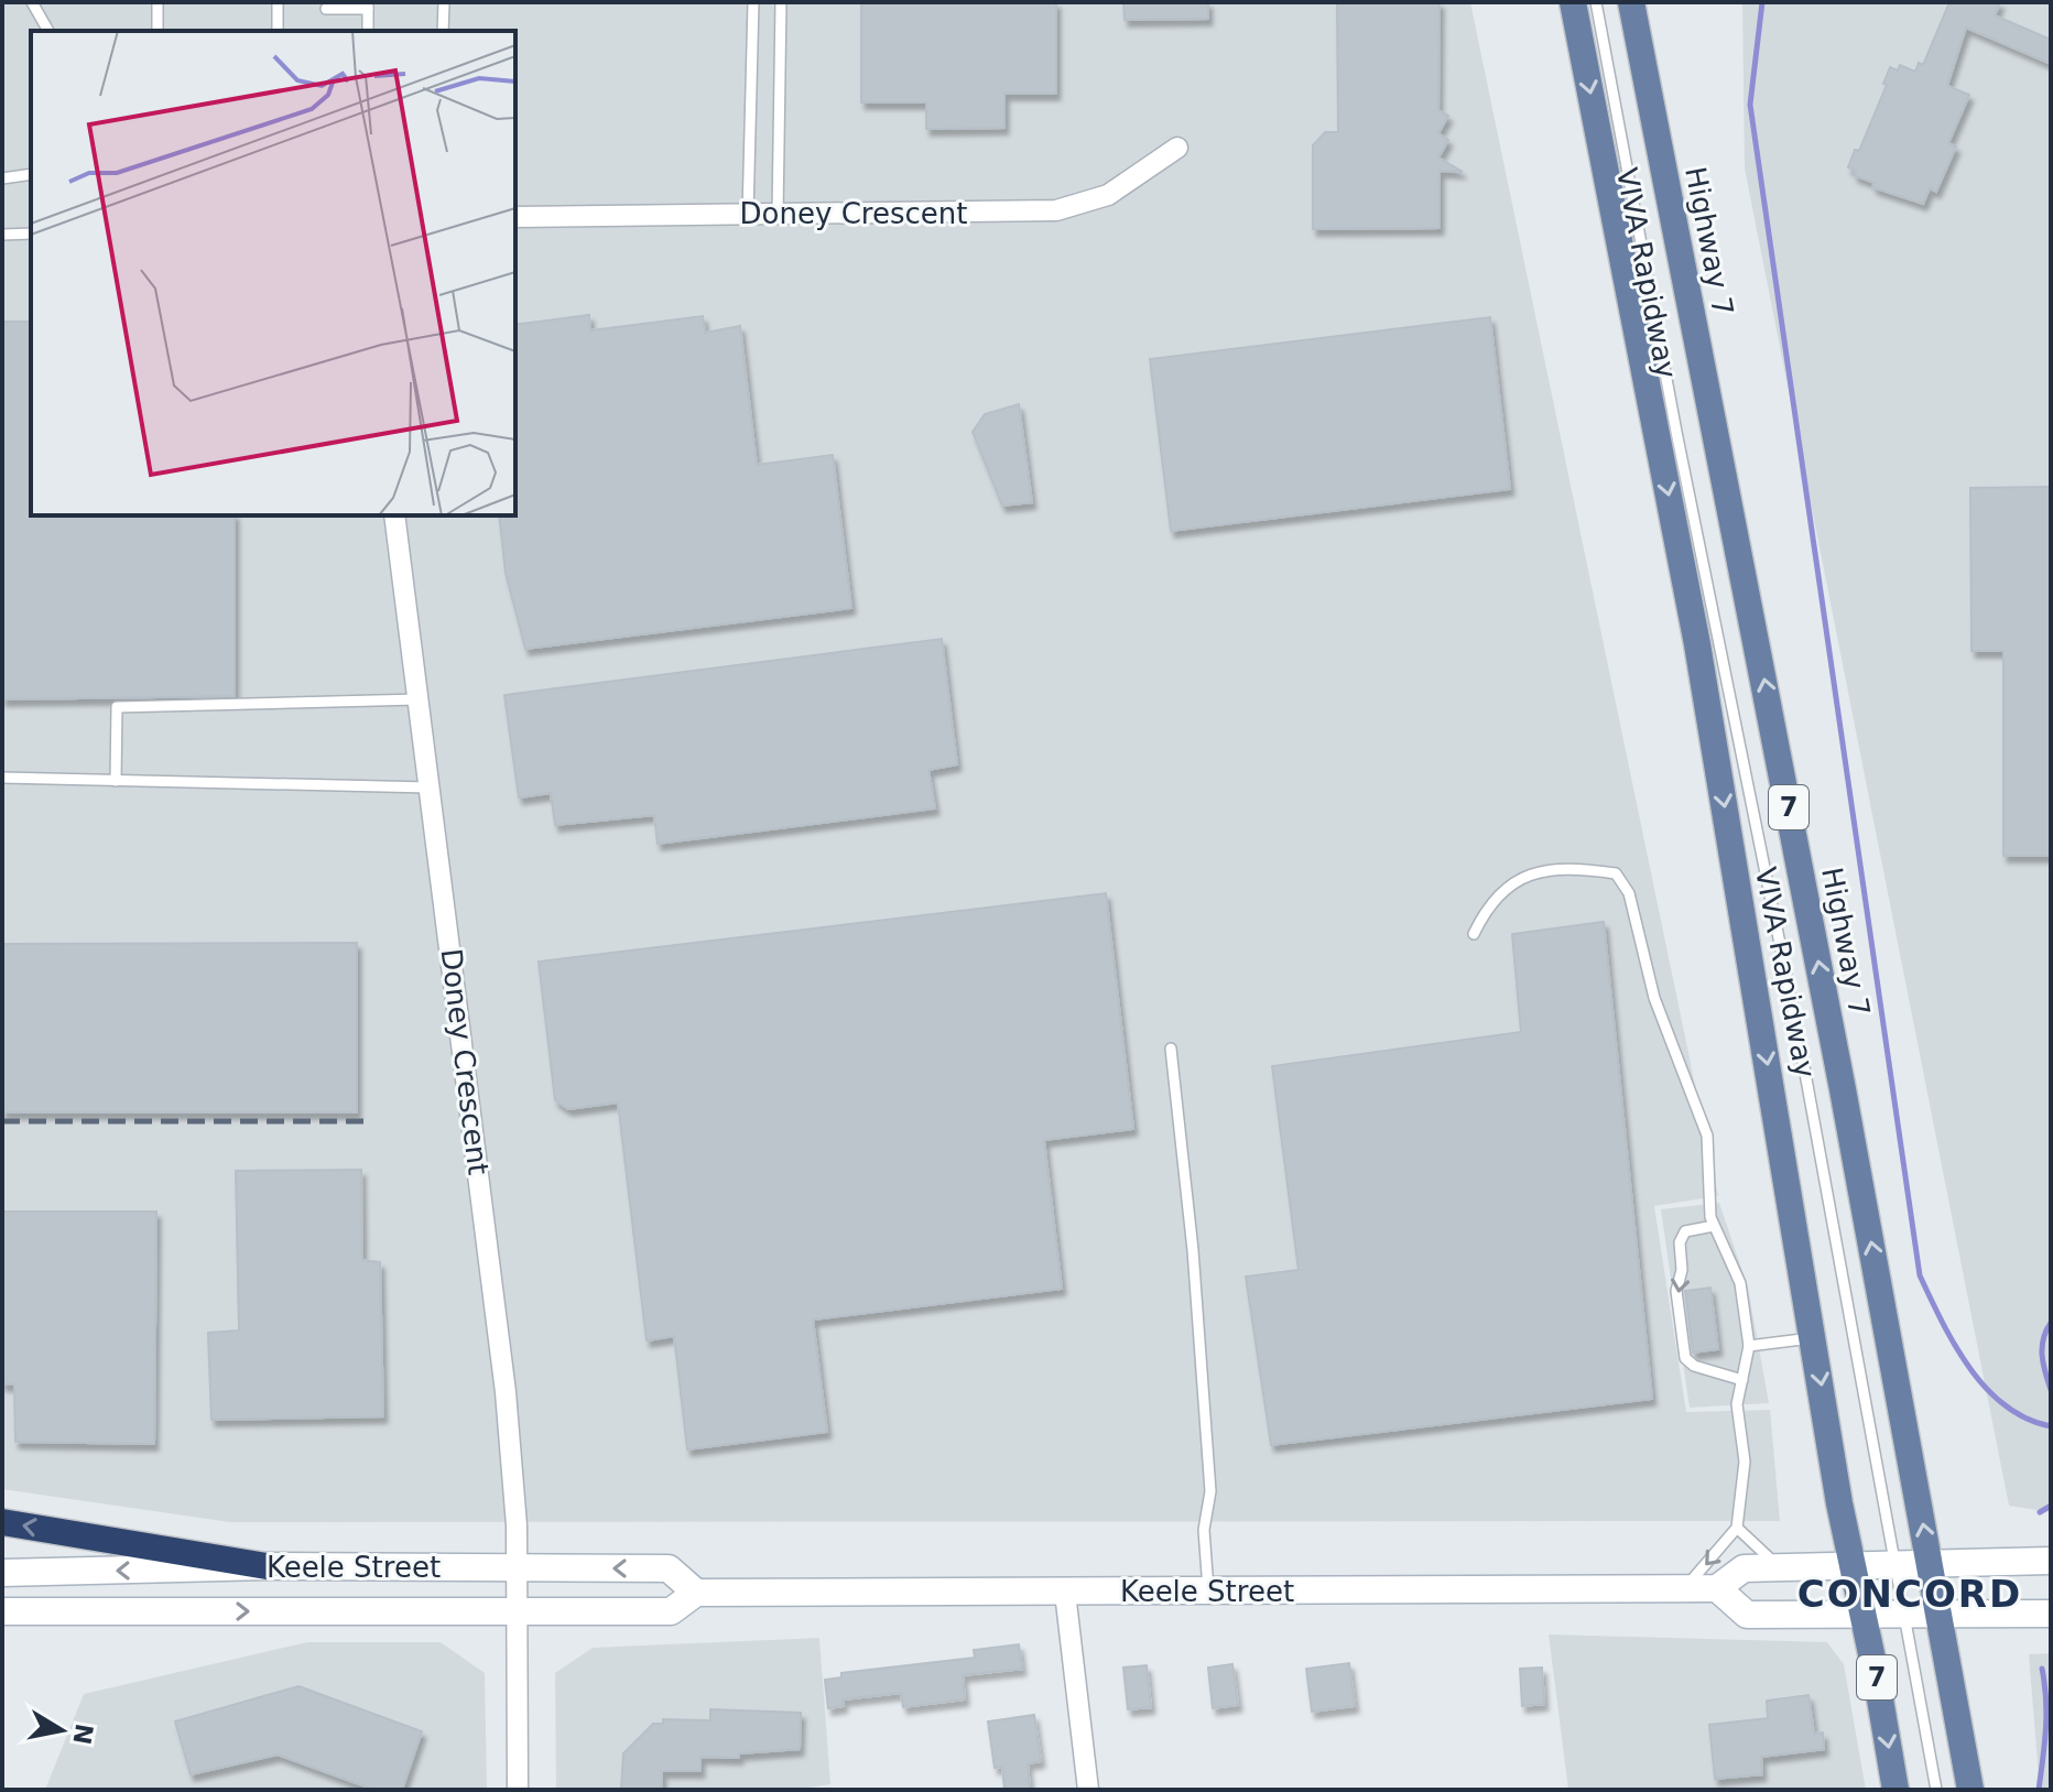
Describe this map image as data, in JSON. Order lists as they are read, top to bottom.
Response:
{
  "streets": {
    "main road": ["Highway 7", "7", "Keele Street"],
    "street": ["Doney Crescent"],
    "lane": ["VIVA Rapidway"]
  },
  "crossings": [
    ["Doney Crescent", "Keele Street"],
    ["Highway 7", "Keele Street"],
    ["VIVA Rapidway", "Keele Street"],
    ["7", "Keele Street"]
  ],
  "districts": ["CONCORD"],
  "north": "right"
}
